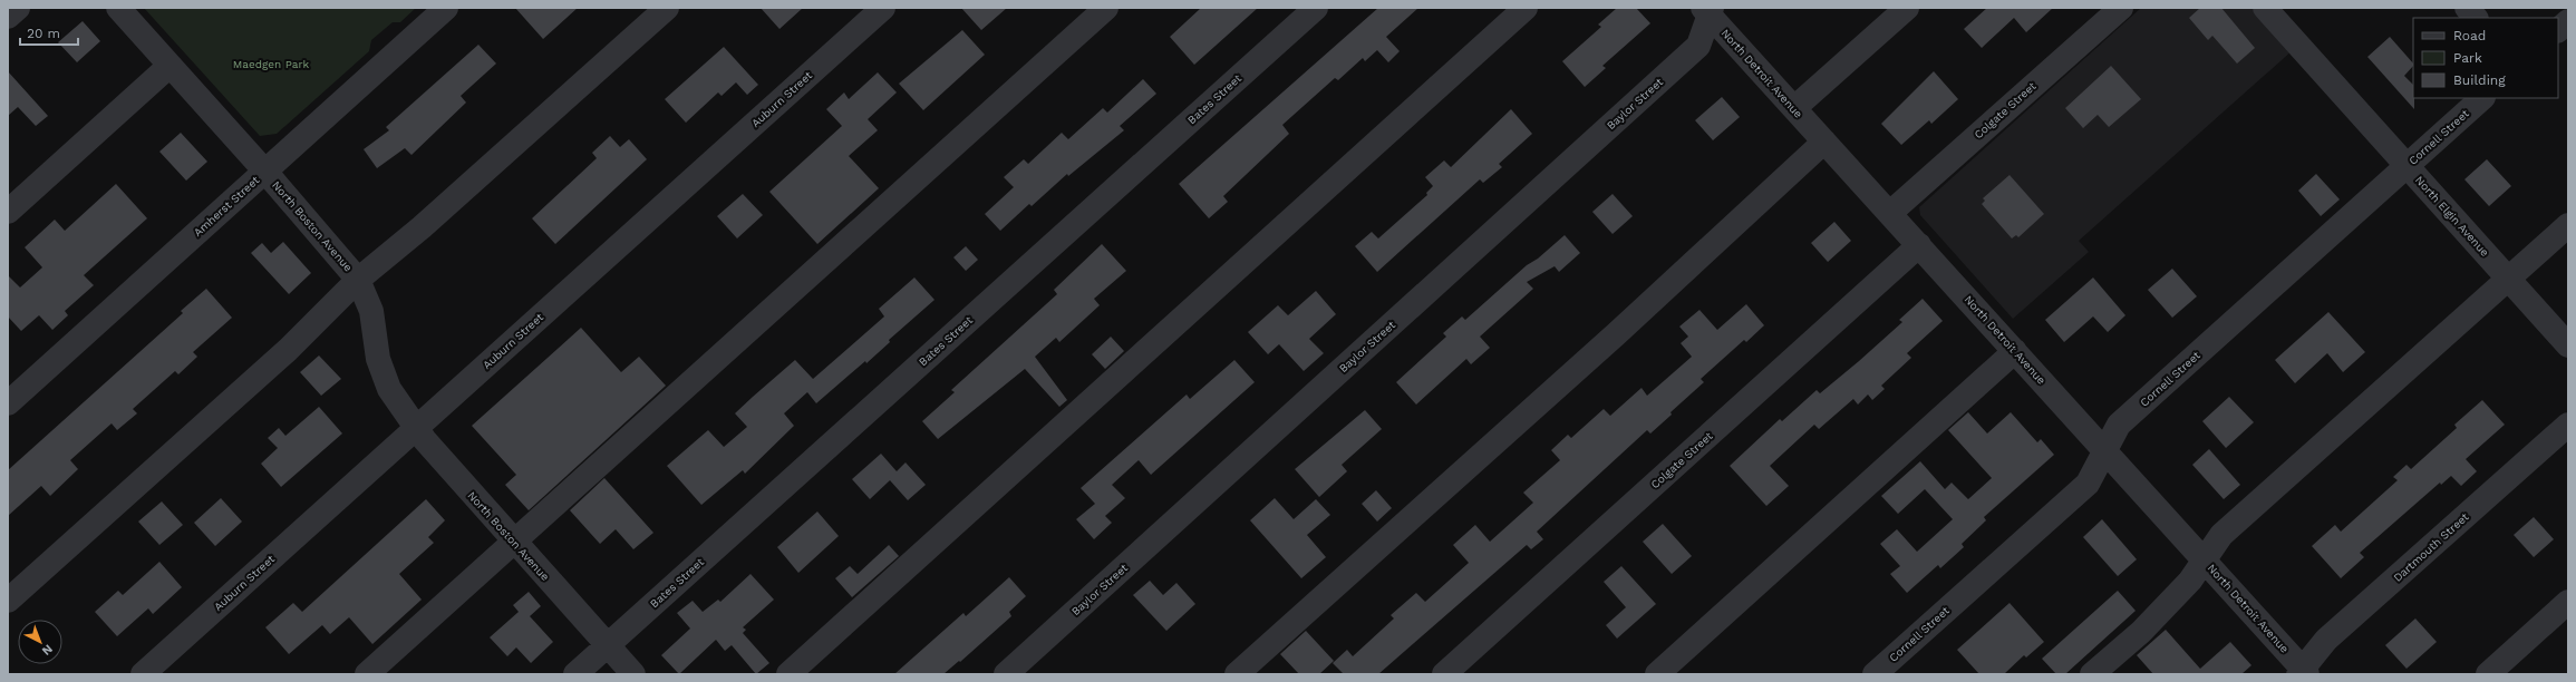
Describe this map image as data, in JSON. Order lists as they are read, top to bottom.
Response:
{
  "streets": {
    "street": [
      "North Detroit Avenue",
      "Auburn Street",
      "Bates Street",
      "Baylor Street",
      "Colgate Street",
      "Cornell Street",
      "Amherst Street",
      "North Elgin Avenue",
      "North Boston Avenue",
      "Dartmouth Street"
    ]
  },
  "crossings": [
    ["North Detroit Avenue", "Baylor Street"],
    ["North Detroit Avenue", "Colgate Street"],
    ["North Detroit Avenue", "Cornell Street"],
    ["North Detroit Avenue", "Dartmouth Street"],
    ["Auburn Street", "North Boston Avenue"],
    ["Bates Street", "North Boston Avenue"],
    ["Cornell Street", "North Elgin Avenue"],
    ["Amherst Street", "North Boston Avenue"]
  ],
  "parks": ["Maedgen Park"],
  "legend": ["Road", "Park", "Building"],
  "scale_bar": "20 m",
  "north": "bottom right"
}
